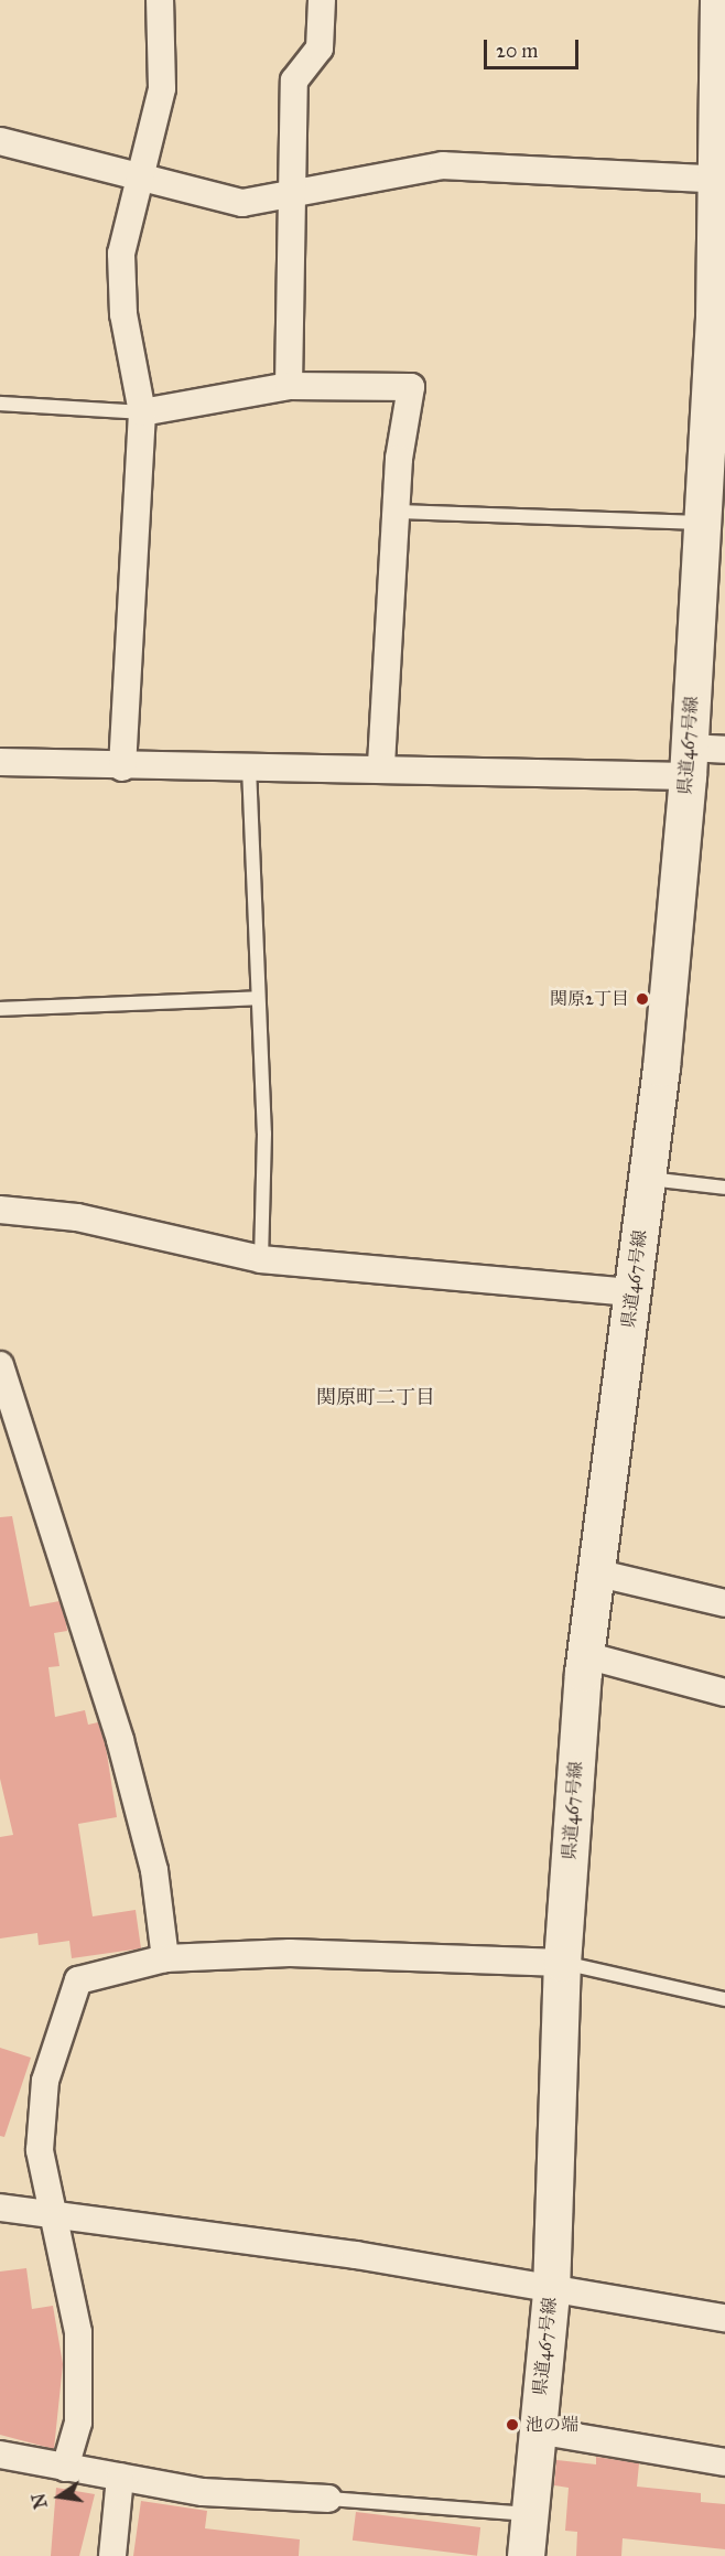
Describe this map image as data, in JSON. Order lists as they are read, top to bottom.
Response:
{
  "streets": {
    "main road": ["県道467号線"]
  },
  "districts": ["関原町二丁目"],
  "places": ["関原2丁目", "池の端"],
  "scale_bar": "20 m",
  "north": "left"
}
